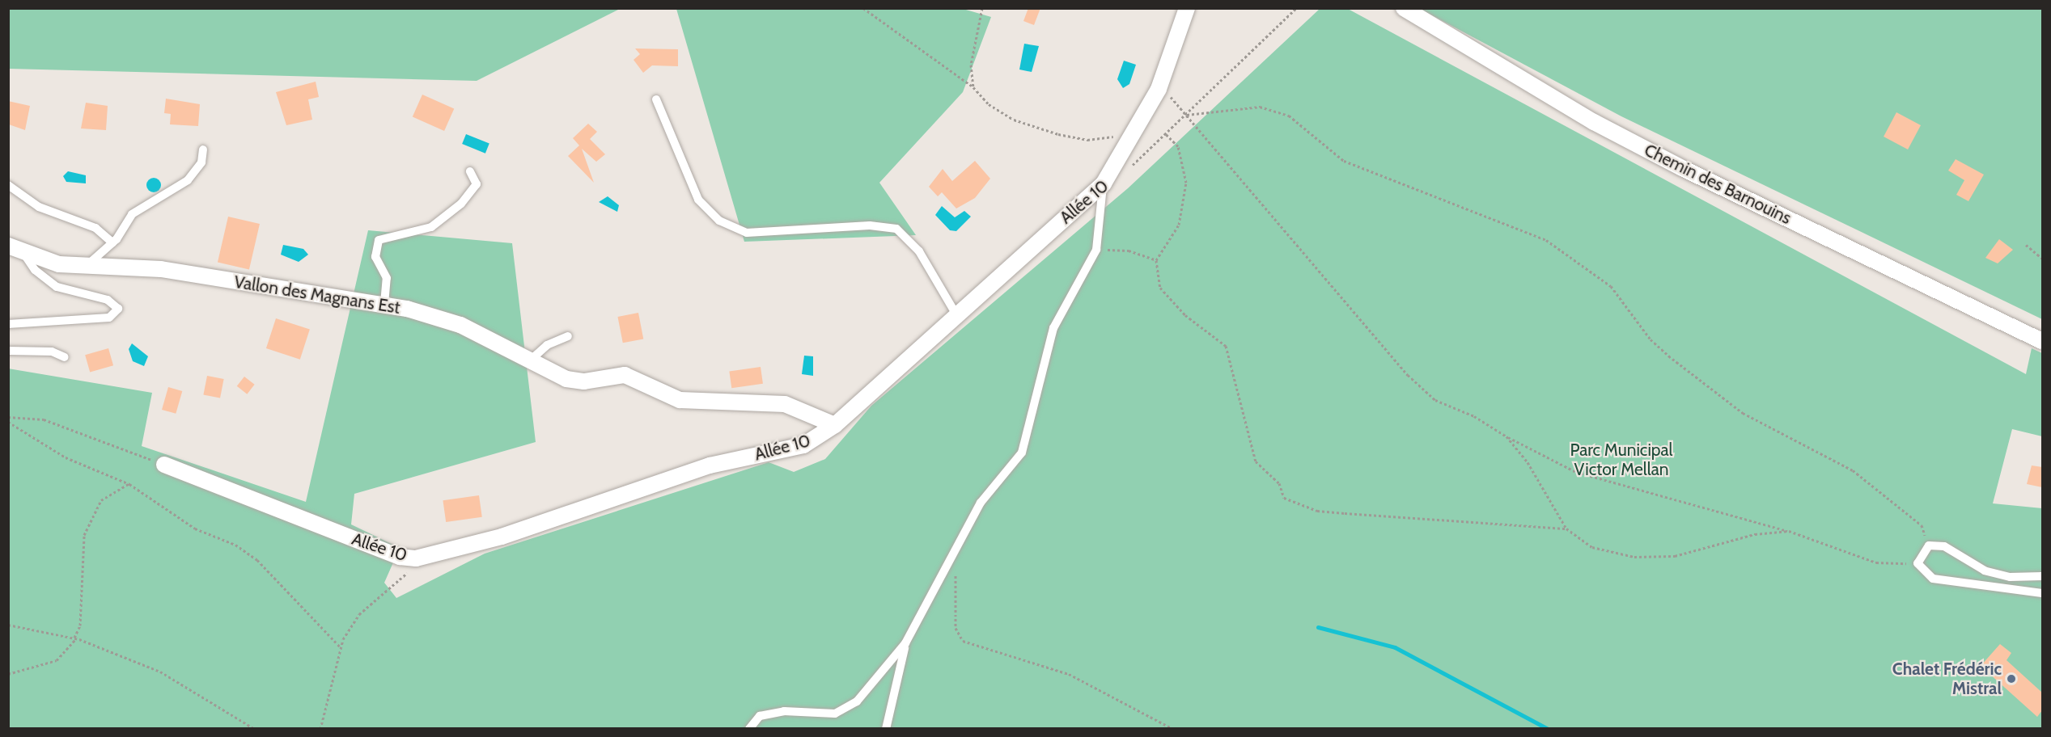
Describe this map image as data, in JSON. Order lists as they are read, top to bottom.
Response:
{
  "streets": {
    "street": ["Chemin des Barnouins", "Allée 10", "Vallon des Magnans Est"]
  },
  "crossings": [
    ["Allée 10", "Vallon des Magnans Est"]
  ],
  "parks": ["Parc Municipal Victor Mellan"],
  "places": ["Chalet Frédéric Mistral"]
}
